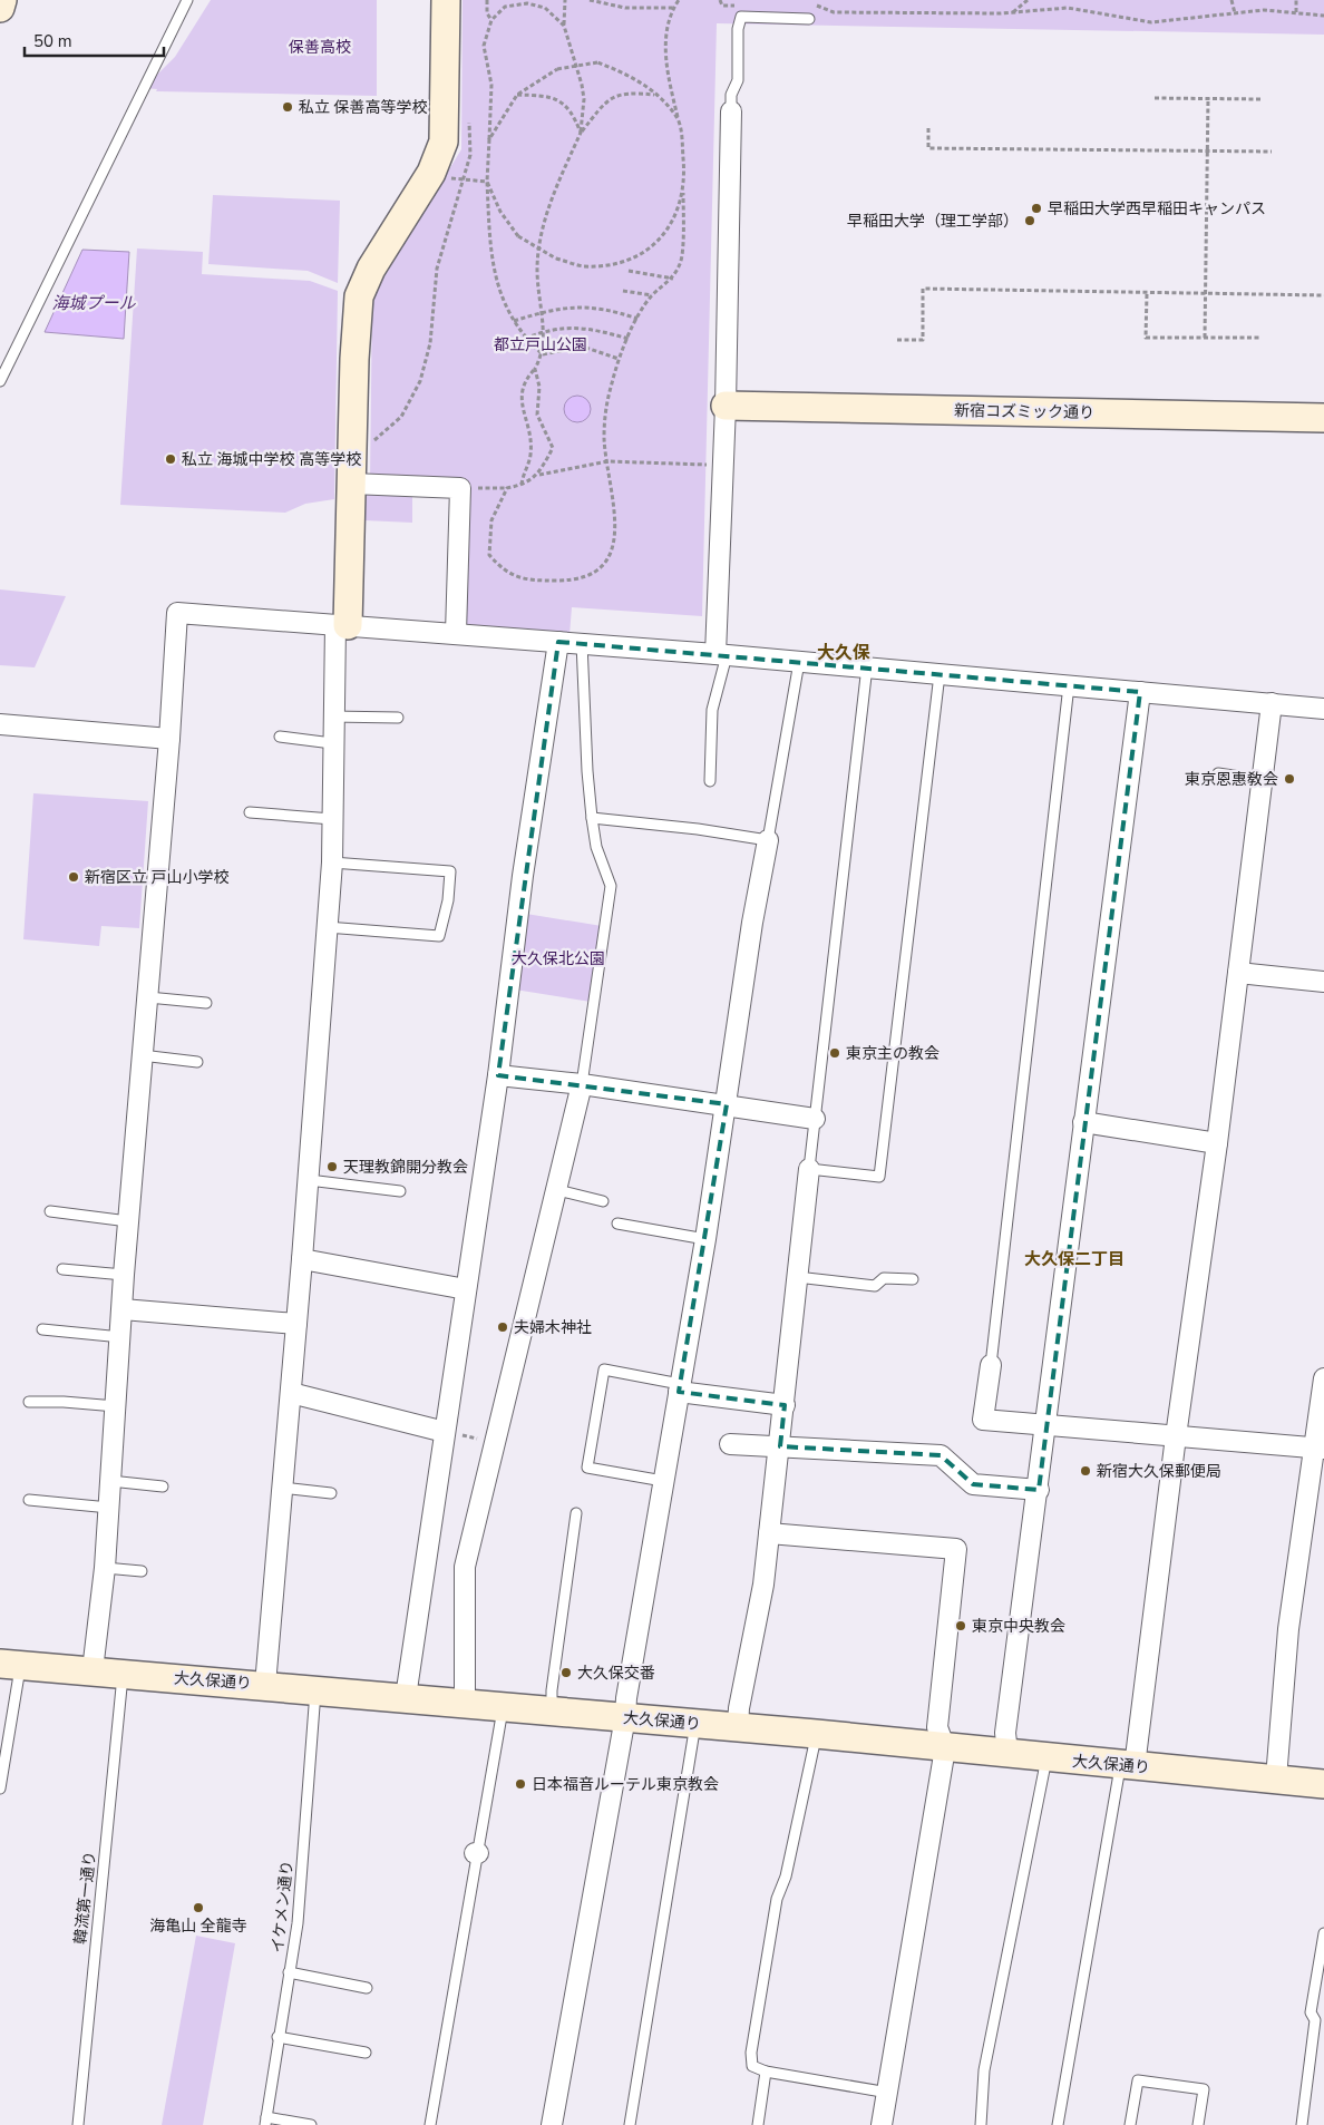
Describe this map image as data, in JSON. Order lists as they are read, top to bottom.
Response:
{
  "streets": {
    "main road": ["新宿コズミック通り", "大久保通り"],
    "lane": ["韓流第一通り", "イケメン通り"]
  },
  "crossings": [
    ["大久保通り", "韓流第一通り"],
    ["大久保通り", "イケメン通り"]
  ],
  "districts": ["大久保", "大久保二丁目"],
  "water": ["海城プール"],
  "parks": ["保善高校", "都立戸山公園", "大久保北公園"],
  "places": [
    "私立 保善高等学校",
    "早稲田大学西早稲田キャンパス",
    "早稲田大学（理工学部）",
    "私立 海城中学校 高等学校",
    "東京恩惠敎会",
    "新宿区立 戸山小学校",
    "東京主の教会",
    "天理教錦開分教会",
    "夫婦木神社",
    "新宿大久保郵便局",
    "東京中央教会",
    "大久保交番",
    "日本福音ルーテル東京教会",
    "海亀山 全龍寺"
  ],
  "scale_bar": "50 m"
}
